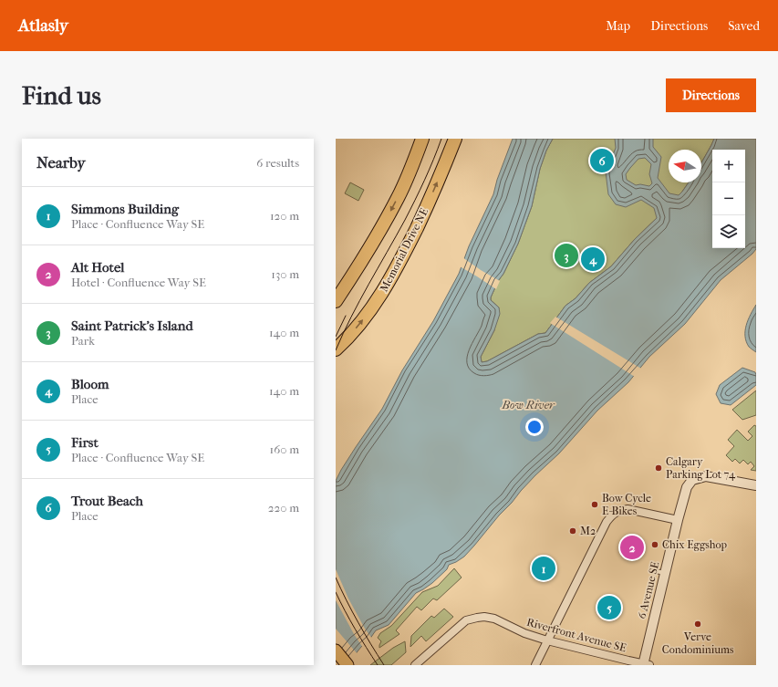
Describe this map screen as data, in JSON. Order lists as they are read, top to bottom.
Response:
{
  "streets": {
    "highway": ["Memorial Drive NE"],
    "street": ["6 Avenue SE", "Riverfront Avenue SE"]
  },
  "crossings": [
    ["6 Avenue SE", "Riverfront Avenue SE"]
  ],
  "water": ["Bow River"],
  "places": [
    "Calgary Parking Lot 74",
    "Bow Cycle E-Bikes",
    "M2",
    "Chix Eggshop",
    "Verve Condominiums"
  ],
  "north": "left",
  "page": {
    "header": "Atlasly",
    "nav": ["Map", "Directions", "Saved"],
    "buttons": "Directions",
    "title": "Find us",
    "heading": ["Nearby", "6 results"],
    "pins": [
      "6",
      "3",
      "4",
      "2",
      "1",
      "5"
    ],
    "map_buttons": ["+", "−"],
    "list": [
      {
        "mark": "1",
        "name": "Simmons Building",
        "note": "Place · Confluence Way SE",
        "value": "120 m"
      },
      {
        "mark": "2",
        "name": "Alt Hotel",
        "note": "Hotel · Confluence Way SE",
        "value": "130 m"
      },
      {
        "mark": "3",
        "name": "Saint Patrick's Island",
        "note": "Park",
        "value": "140 m"
      },
      {
        "mark": "4",
        "name": "Bloom",
        "note": "Place",
        "value": "140 m"
      },
      {
        "mark": "5",
        "name": "First",
        "note": "Place · Confluence Way SE",
        "value": "160 m"
      },
      {
        "mark": "6",
        "name": "Trout Beach",
        "note": "Place",
        "value": "220 m"
      }
    ]
  }
}
